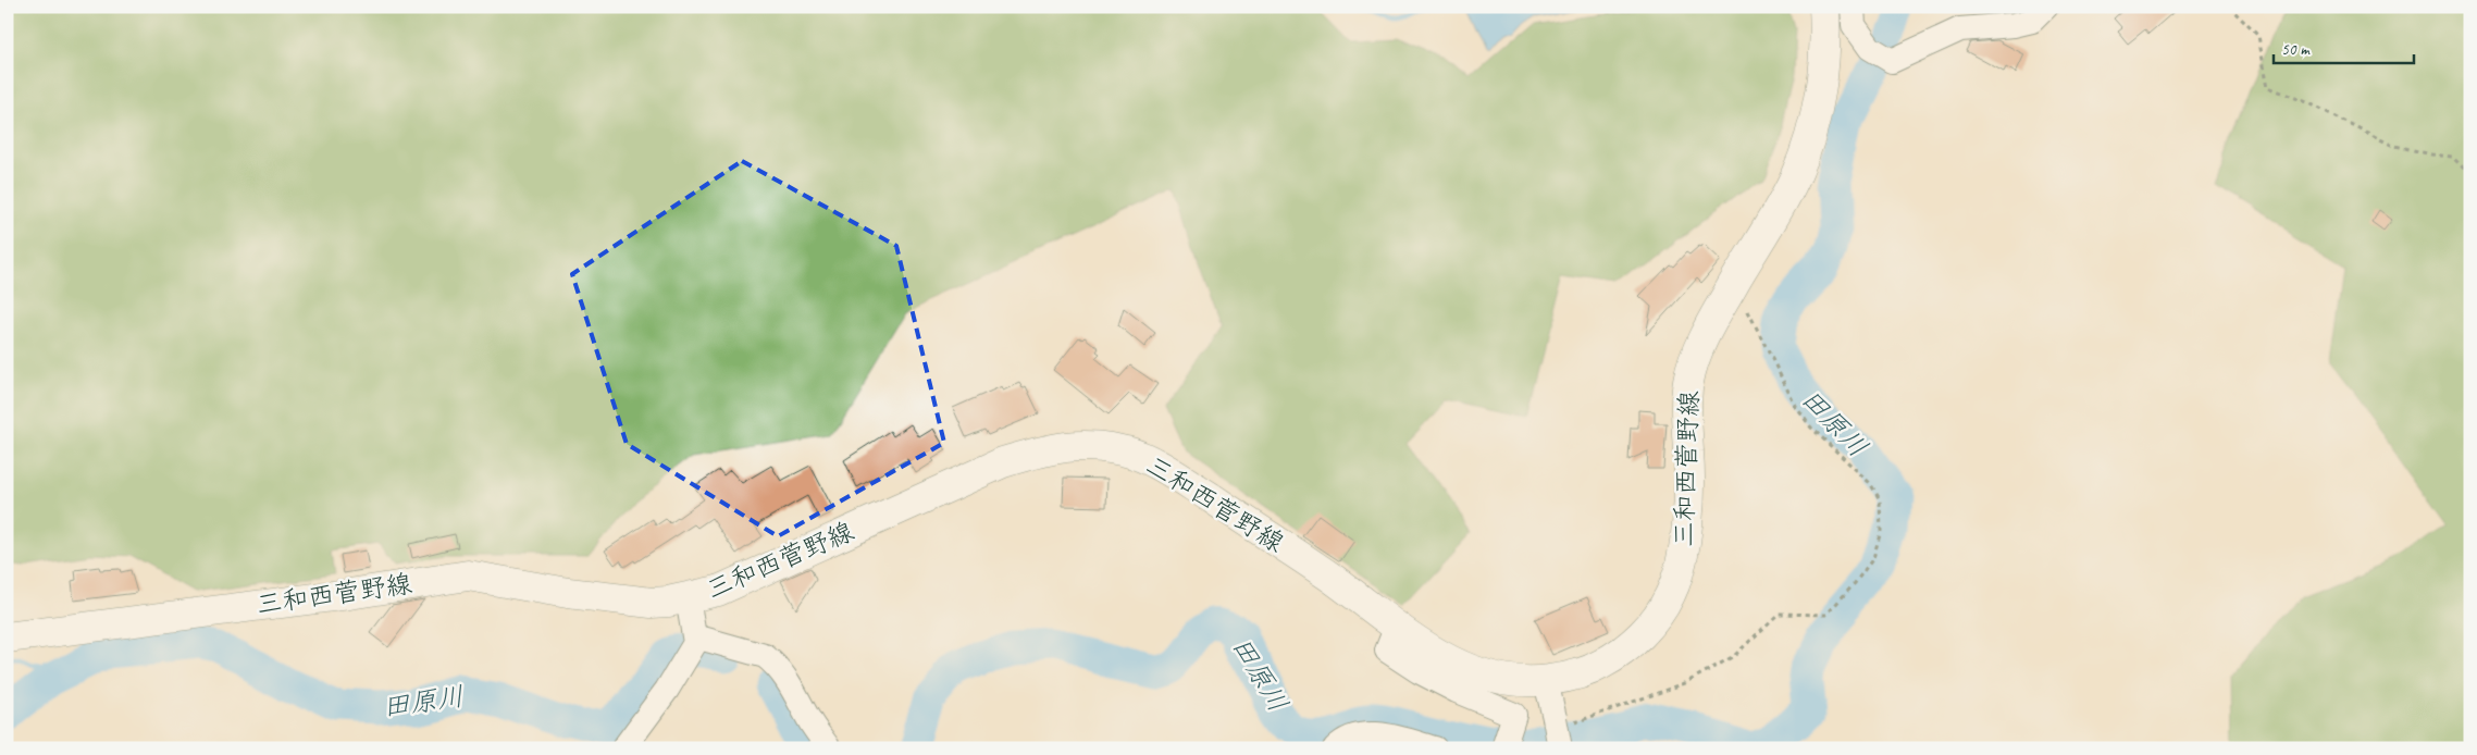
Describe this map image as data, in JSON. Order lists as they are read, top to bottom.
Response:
{
  "streets": {
    "main road": ["三和西菅野線"]
  },
  "water": ["田原川"],
  "scale_bar": "50 m"
}
